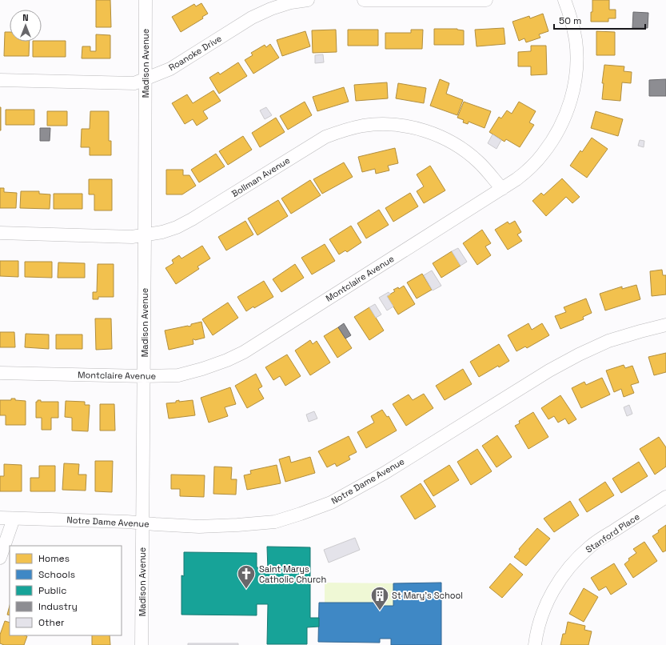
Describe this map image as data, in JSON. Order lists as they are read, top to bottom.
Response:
{
  "streets": {
    "street": [
      "Roanoke Drive",
      "Madison Avenue",
      "Bollman Avenue",
      "Montclaire Avenue",
      "Notre Dame Avenue",
      "Stanford Place"
    ]
  },
  "crossings": [
    ["Roanoke Drive", "Madison Avenue"],
    ["Madison Avenue", "Bollman Avenue"],
    ["Madison Avenue", "Montclaire Avenue"],
    ["Madison Avenue", "Notre Dame Avenue"],
    ["Bollman Avenue", "Montclaire Avenue"]
  ],
  "places": {
    "church": ["Saint Marys Catholic Church"],
    "building": ["St Mary's School"]
  },
  "legend": [
    "Homes",
    "Schools",
    "Public",
    "Industry",
    "Other"
  ],
  "scale_bar": "50 m",
  "north": "top"
}
